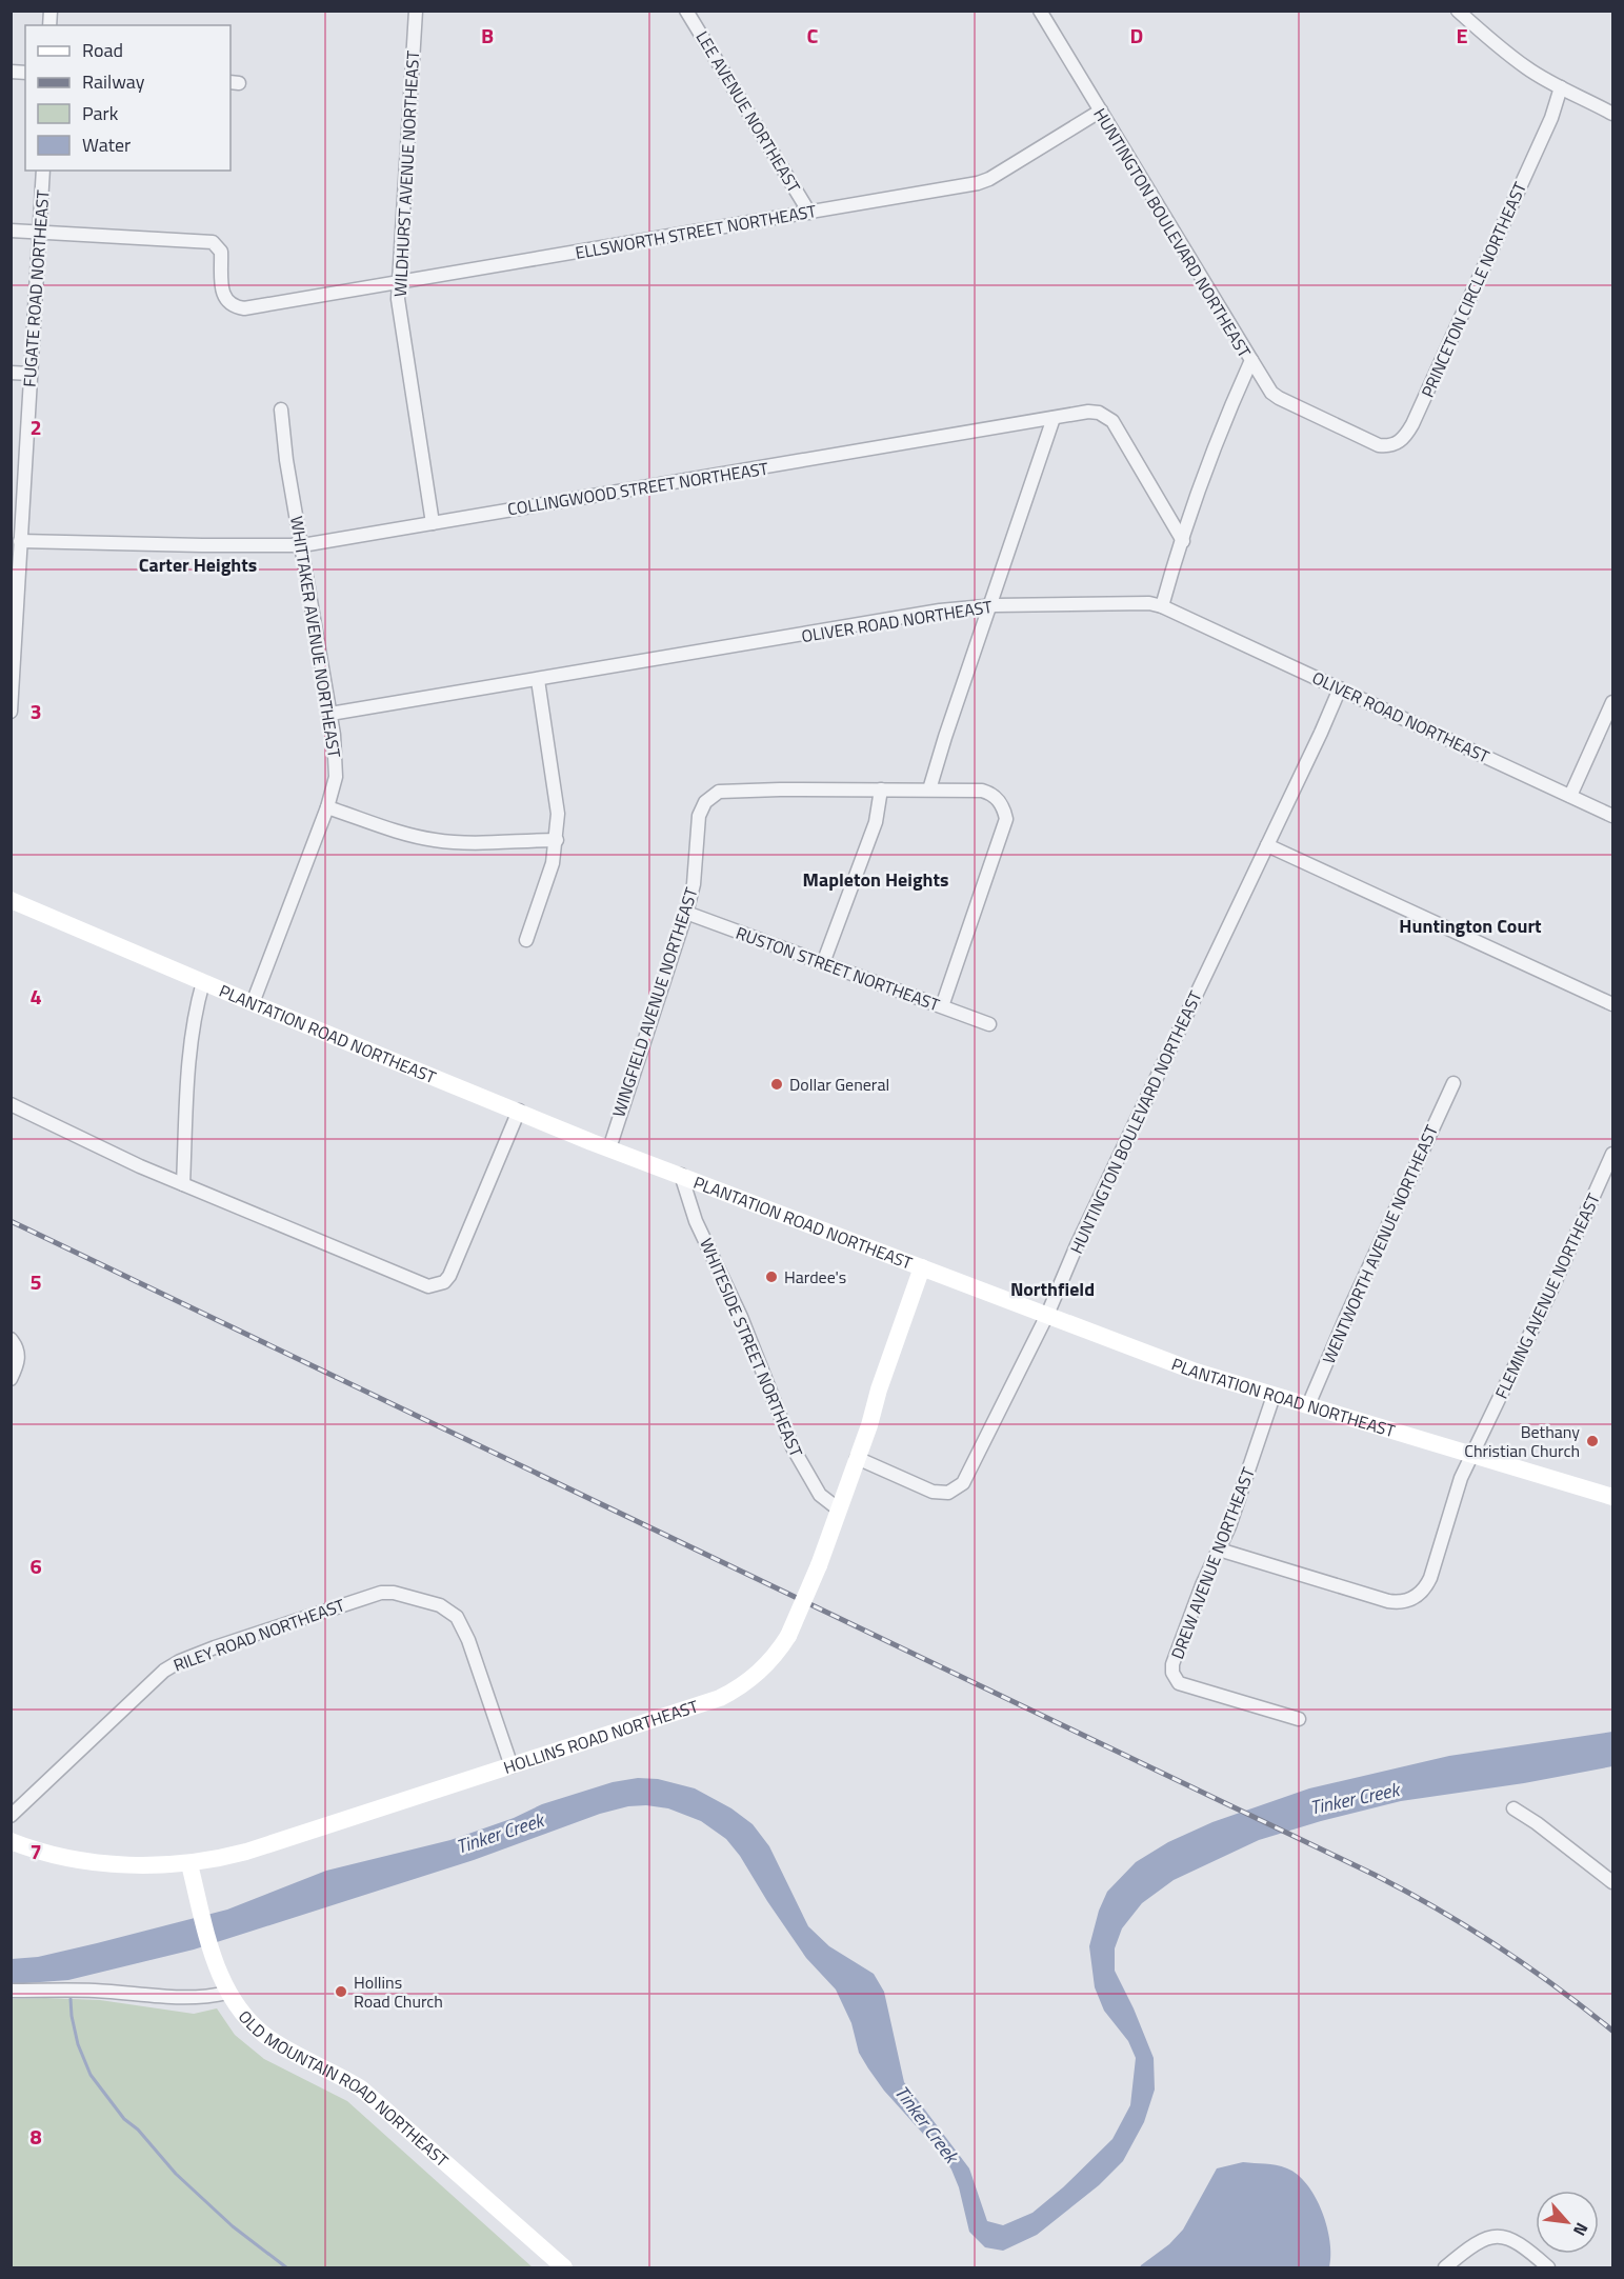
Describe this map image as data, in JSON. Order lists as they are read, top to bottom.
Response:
{
  "streets": {
    "main road": ["PLANTATION ROAD NORTHEAST", "HOLLINS ROAD NORTHEAST", "OLD MOUNTAIN ROAD NORTHEAST"],
    "street": [
      "LEE AVENUE NORTHEAST",
      "WILDHURST AVENUE NORTHEAST",
      "ELLSWORTH STREET NORTHEAST",
      "HUNTINGTON BOULEVARD NORTHEAST",
      "FUGATE ROAD NORTHEAST",
      "PRINCETON CIRCLE NORTHEAST",
      "COLLINGWOOD STREET NORTHEAST",
      "OLIVER ROAD NORTHEAST",
      "WHITTAKER AVENUE NORTHEAST",
      "RUSTON STREET NORTHEAST",
      "WINGFIELD AVENUE NORTHEAST",
      "WENTWORTH AVENUE NORTHEAST",
      "FLEMING AVENUE NORTHEAST",
      "WHITESIDE STREET NORTHEAST",
      "DREW AVENUE NORTHEAST",
      "RILEY ROAD NORTHEAST"
    ]
  },
  "crossings": [
    ["LEE AVENUE NORTHEAST", "ELLSWORTH STREET NORTHEAST"],
    ["WILDHURST AVENUE NORTHEAST", "ELLSWORTH STREET NORTHEAST"],
    ["WILDHURST AVENUE NORTHEAST", "COLLINGWOOD STREET NORTHEAST"],
    ["ELLSWORTH STREET NORTHEAST", "HUNTINGTON BOULEVARD NORTHEAST"],
    ["ELLSWORTH STREET NORTHEAST", "FUGATE ROAD NORTHEAST"],
    ["HUNTINGTON BOULEVARD NORTHEAST", "PRINCETON CIRCLE NORTHEAST"],
    ["HUNTINGTON BOULEVARD NORTHEAST", "COLLINGWOOD STREET NORTHEAST"],
    ["HUNTINGTON BOULEVARD NORTHEAST", "OLIVER ROAD NORTHEAST"],
    ["HUNTINGTON BOULEVARD NORTHEAST", "PLANTATION ROAD NORTHEAST"],
    ["HUNTINGTON BOULEVARD NORTHEAST", "HOLLINS ROAD NORTHEAST"],
    ["FUGATE ROAD NORTHEAST", "COLLINGWOOD STREET NORTHEAST"],
    ["COLLINGWOOD STREET NORTHEAST", "WHITTAKER AVENUE NORTHEAST"],
    ["OLIVER ROAD NORTHEAST", "WHITTAKER AVENUE NORTHEAST"],
    ["WHITTAKER AVENUE NORTHEAST", "PLANTATION ROAD NORTHEAST"],
    ["RUSTON STREET NORTHEAST", "WINGFIELD AVENUE NORTHEAST"],
    ["WINGFIELD AVENUE NORTHEAST", "PLANTATION ROAD NORTHEAST"],
    ["PLANTATION ROAD NORTHEAST", "WENTWORTH AVENUE NORTHEAST"],
    ["PLANTATION ROAD NORTHEAST", "FLEMING AVENUE NORTHEAST"],
    ["PLANTATION ROAD NORTHEAST", "WHITESIDE STREET NORTHEAST"],
    ["PLANTATION ROAD NORTHEAST", "DREW AVENUE NORTHEAST"],
    ["PLANTATION ROAD NORTHEAST", "HOLLINS ROAD NORTHEAST"],
    ["FLEMING AVENUE NORTHEAST", "DREW AVENUE NORTHEAST"],
    ["WHITESIDE STREET NORTHEAST", "HOLLINS ROAD NORTHEAST"],
    ["RILEY ROAD NORTHEAST", "HOLLINS ROAD NORTHEAST"],
    ["HOLLINS ROAD NORTHEAST", "OLD MOUNTAIN ROAD NORTHEAST"]
  ],
  "districts": [
    "Carter Heights",
    "Mapleton Heights",
    "Huntington Court",
    "Northfield"
  ],
  "water": ["Tinker Creek"],
  "places": [
    "Dollar General",
    "Hardee's",
    "Bethany Christian Church",
    "Hollins Road Church"
  ],
  "legend": [
    "Road",
    "Railway",
    "Park",
    "Water"
  ],
  "north": "bottom right",
  "grid": {
    "columns": [
      "B",
      "C",
      "D",
      "E"
    ],
    "rows": [
      "2",
      "3",
      "4",
      "5",
      "6",
      "7",
      "8"
    ]
  }
}
